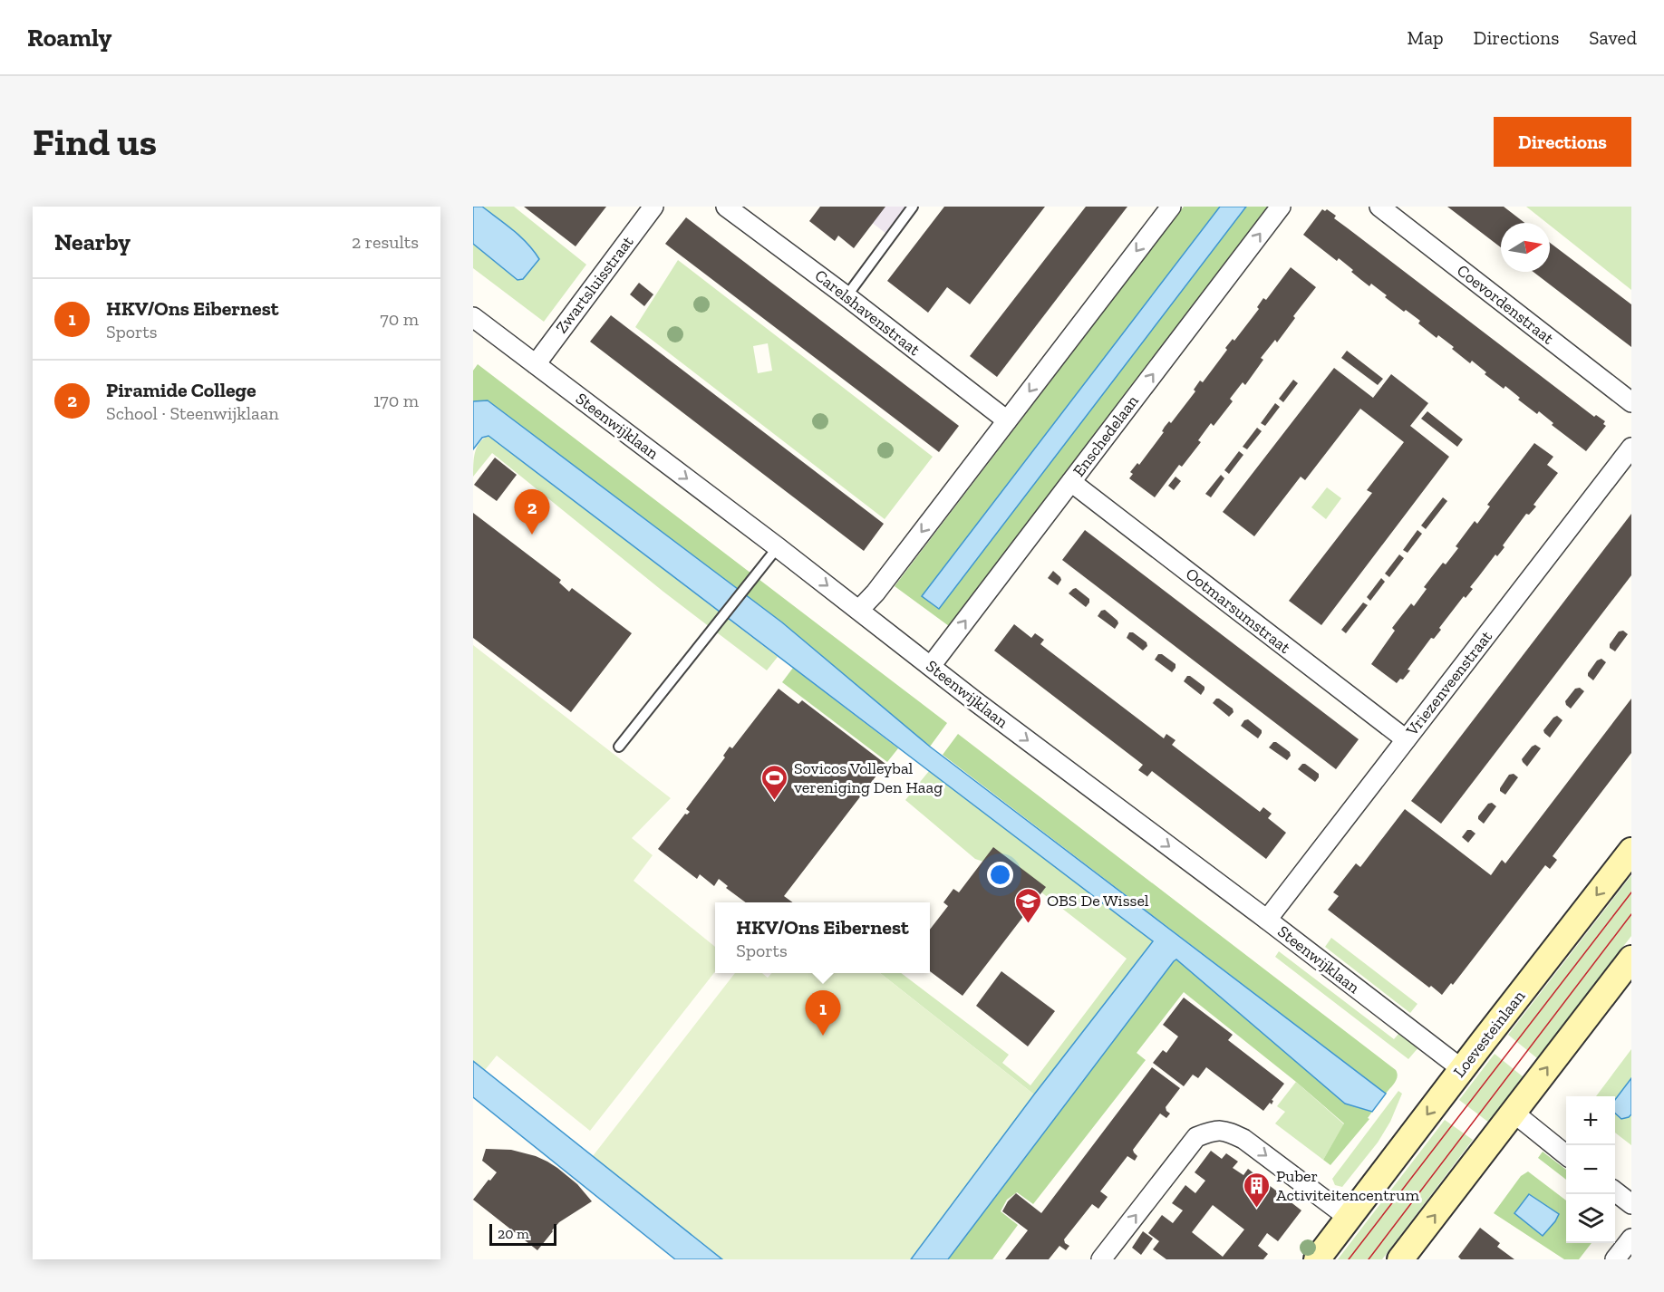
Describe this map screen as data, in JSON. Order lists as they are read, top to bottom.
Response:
{
  "streets": {
    "main road": ["Loevesteinlaan"],
    "street": [
      "Zwartsluisstraat",
      "Coevordenstraat",
      "Carelshavenstraat",
      "Steenwijklaan",
      "Enschedelaan",
      "Ootmarsumstraat",
      "Vriezenveenstraat"
    ]
  },
  "crossings": [
    ["Zwartsluisstraat", "Steenwijklaan"],
    ["Steenwijklaan", "Enschedelaan"],
    ["Steenwijklaan", "Vriezenveenstraat"],
    ["Steenwijklaan", "Loevesteinlaan"],
    ["Enschedelaan", "Ootmarsumstraat"],
    ["Ootmarsumstraat", "Vriezenveenstraat"]
  ],
  "one_way": ["Steenwijklaan"],
  "places": {
    "sports": ["Sovicos Volleybal vereniging Den Haag"],
    "school or university": ["OBS De Wissel"],
    "building": ["Puber Activiteitencentrum"]
  },
  "scale_bar": "20 m",
  "north": "right",
  "page": {
    "header": "Roamly",
    "nav": ["Map", "Directions", "Saved"],
    "buttons": "Directions",
    "title": "Find us",
    "heading": ["Nearby", "2 results"],
    "list": [
      {
        "mark": "1",
        "name": "HKV/Ons Eibernest",
        "note": "Sports",
        "value": "70 m"
      },
      {
        "mark": "2",
        "name": "Piramide College",
        "note": "School · Steenwijklaan",
        "value": "170 m"
      }
    ],
    "pins": ["2", "1"],
    "popup": ["HKV/Ons Eibernest", "Sports"],
    "map_buttons": ["+", "−"],
    "scale": "20 m"
  }
}
